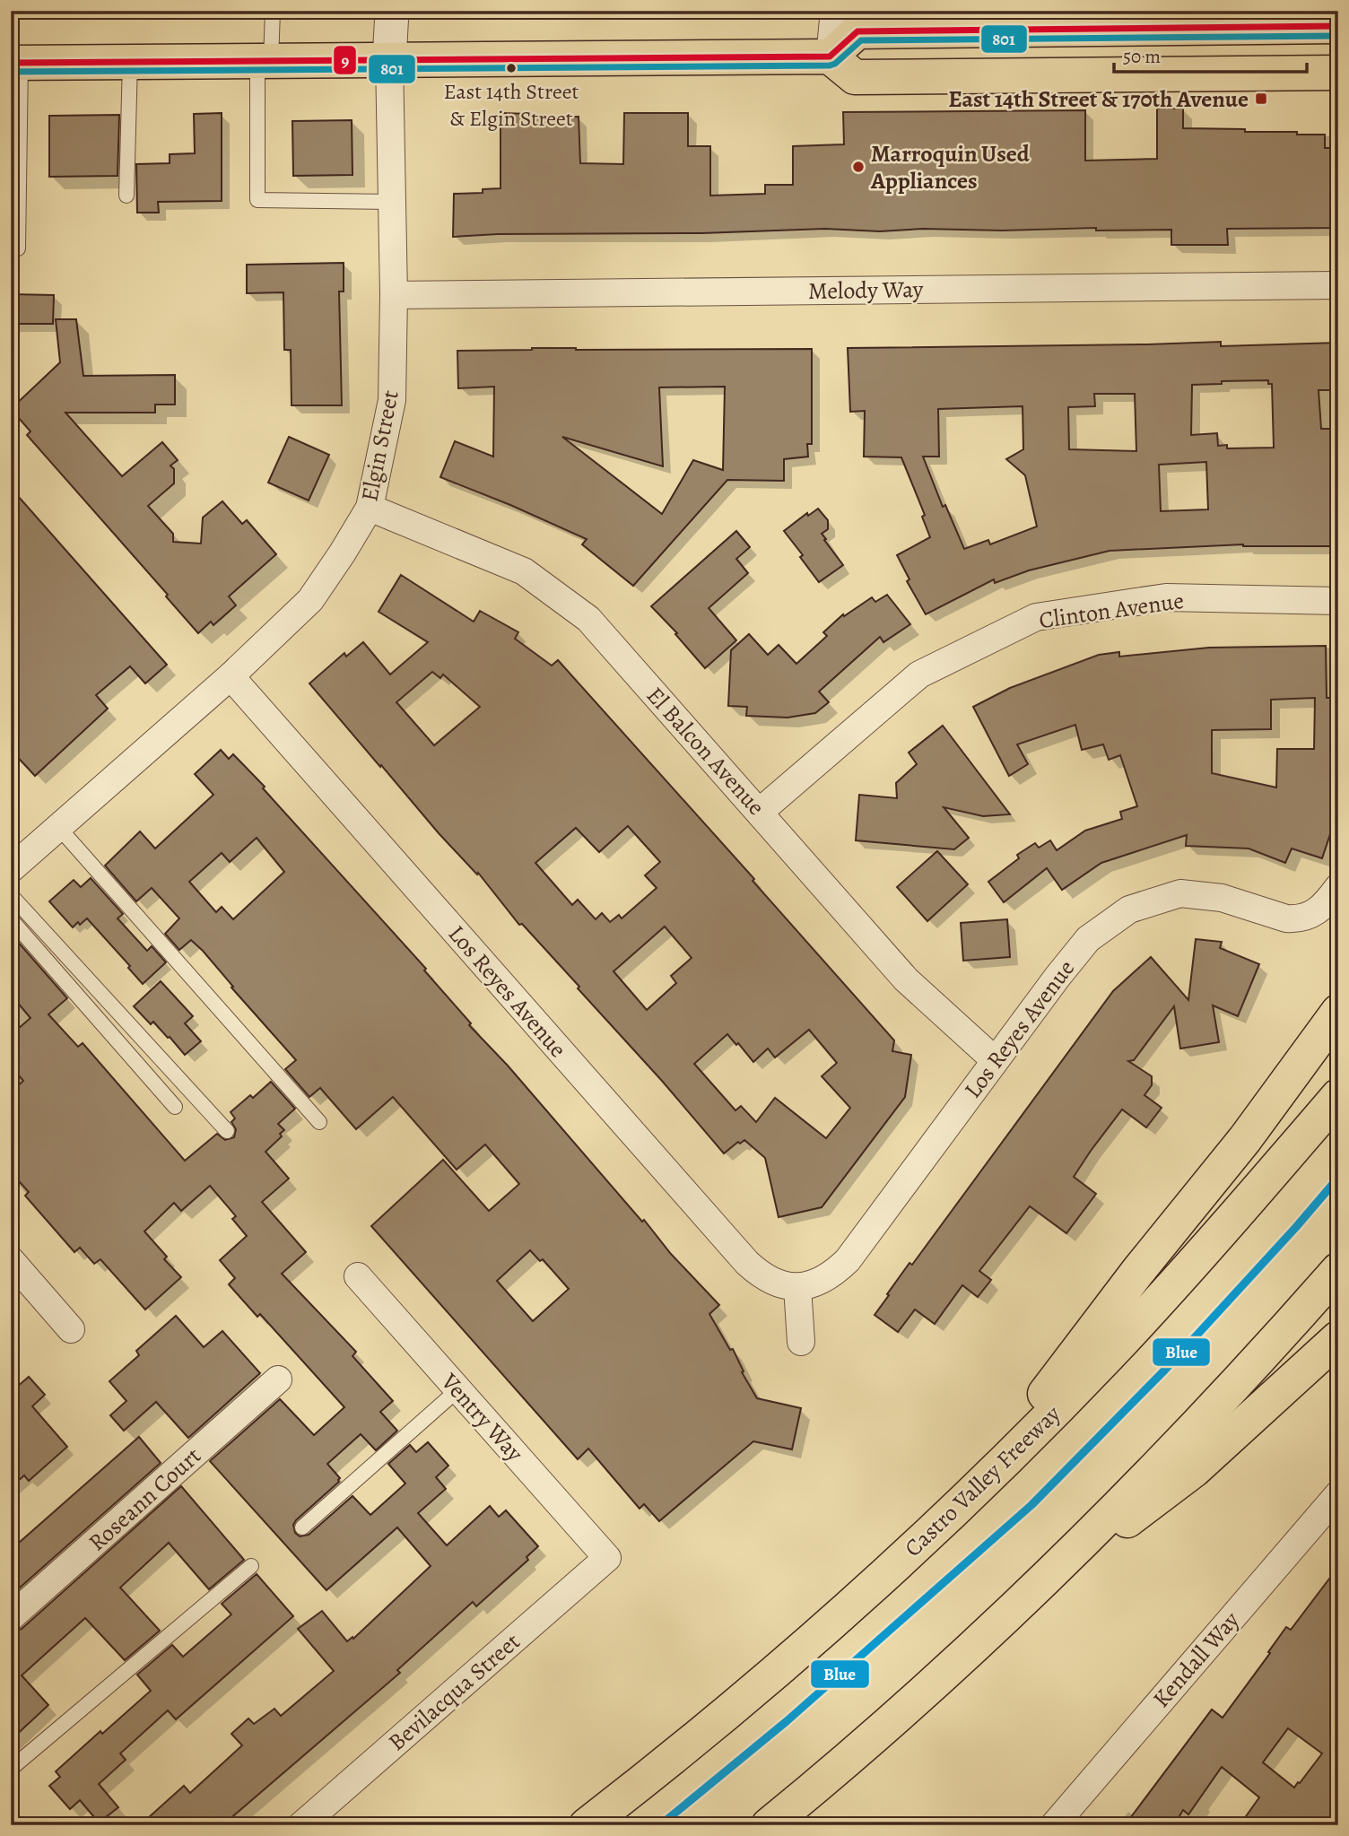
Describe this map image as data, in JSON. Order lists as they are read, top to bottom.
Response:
{
  "streets": {
    "main road": ["Castro Valley Freeway"],
    "street": [
      "Melody Way",
      "Elgin Street",
      "Clinton Avenue",
      "El Balcon Avenue",
      "Los Reyes Avenue",
      "Ventry Way",
      "Roseann Court",
      "Kendall Way",
      "Bevilacqua Street"
    ]
  },
  "crossings": [
    ["Melody Way", "Elgin Street"],
    ["Elgin Street", "El Balcon Avenue"],
    ["Elgin Street", "Los Reyes Avenue"],
    ["Clinton Avenue", "El Balcon Avenue"],
    ["El Balcon Avenue", "Los Reyes Avenue"],
    ["Ventry Way", "Bevilacqua Street"]
  ],
  "places": {
    "other": ["East 14th Street & Elgin Street", "Marroquin Used Appliances"],
    "transit": ["East 14th Street & 170th Avenue"]
  },
  "lines": ["transit line 9", "transit line 801", "transit line Blue"],
  "scale_bar": "50 m"
}
